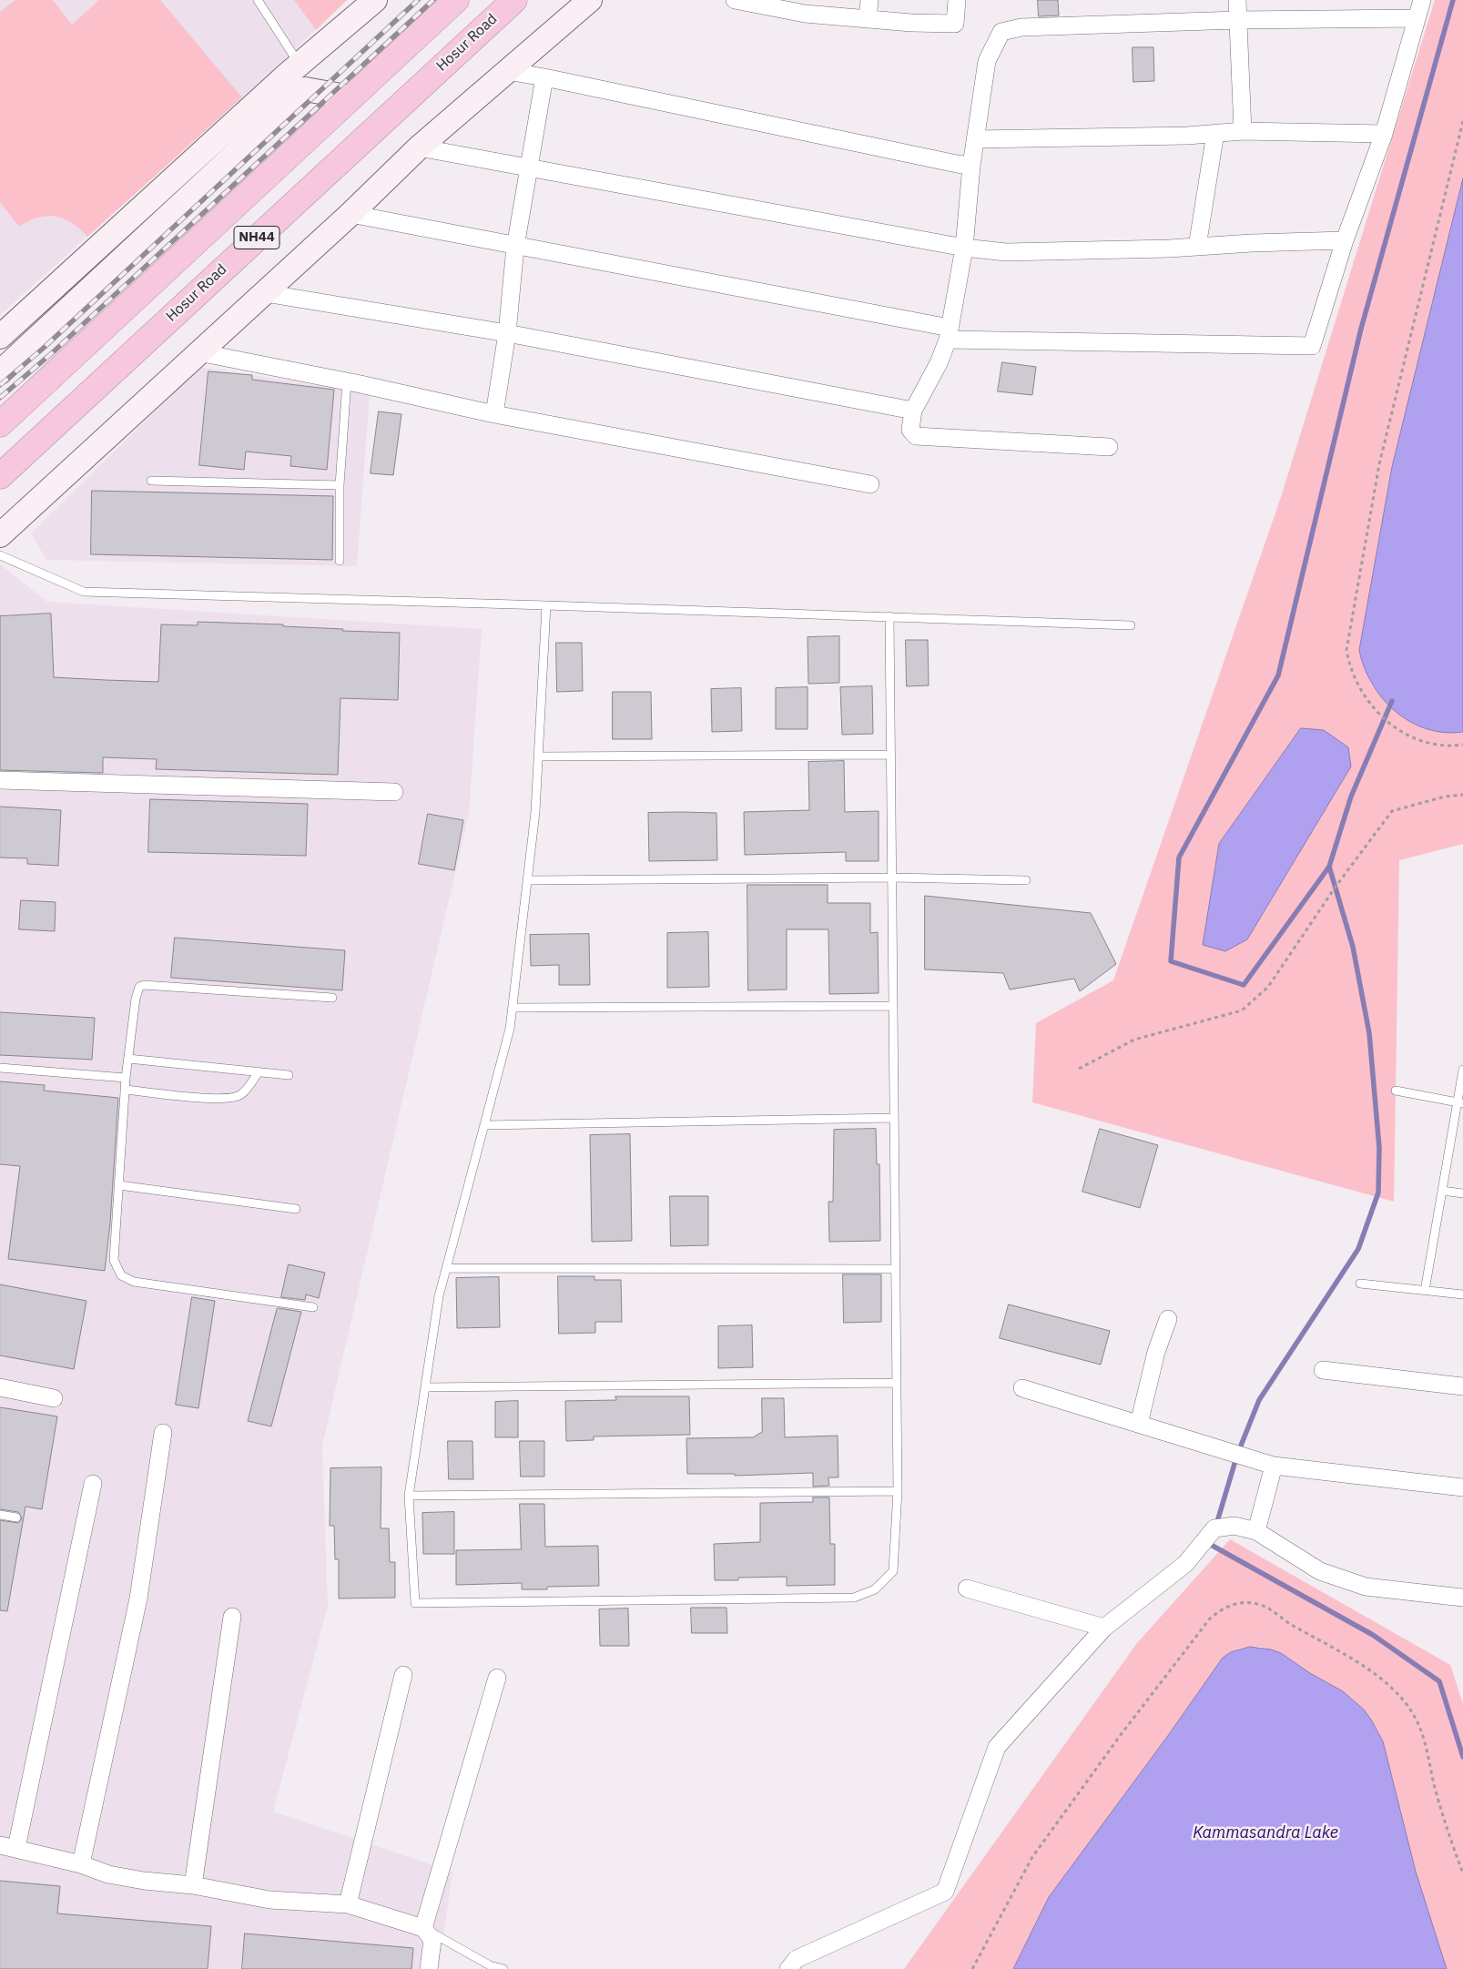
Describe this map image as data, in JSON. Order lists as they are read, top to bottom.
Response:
{
  "streets": {
    "highway": ["Hosur Road", "NH44"]
  },
  "water": ["Kammasandra Lake"]
}
